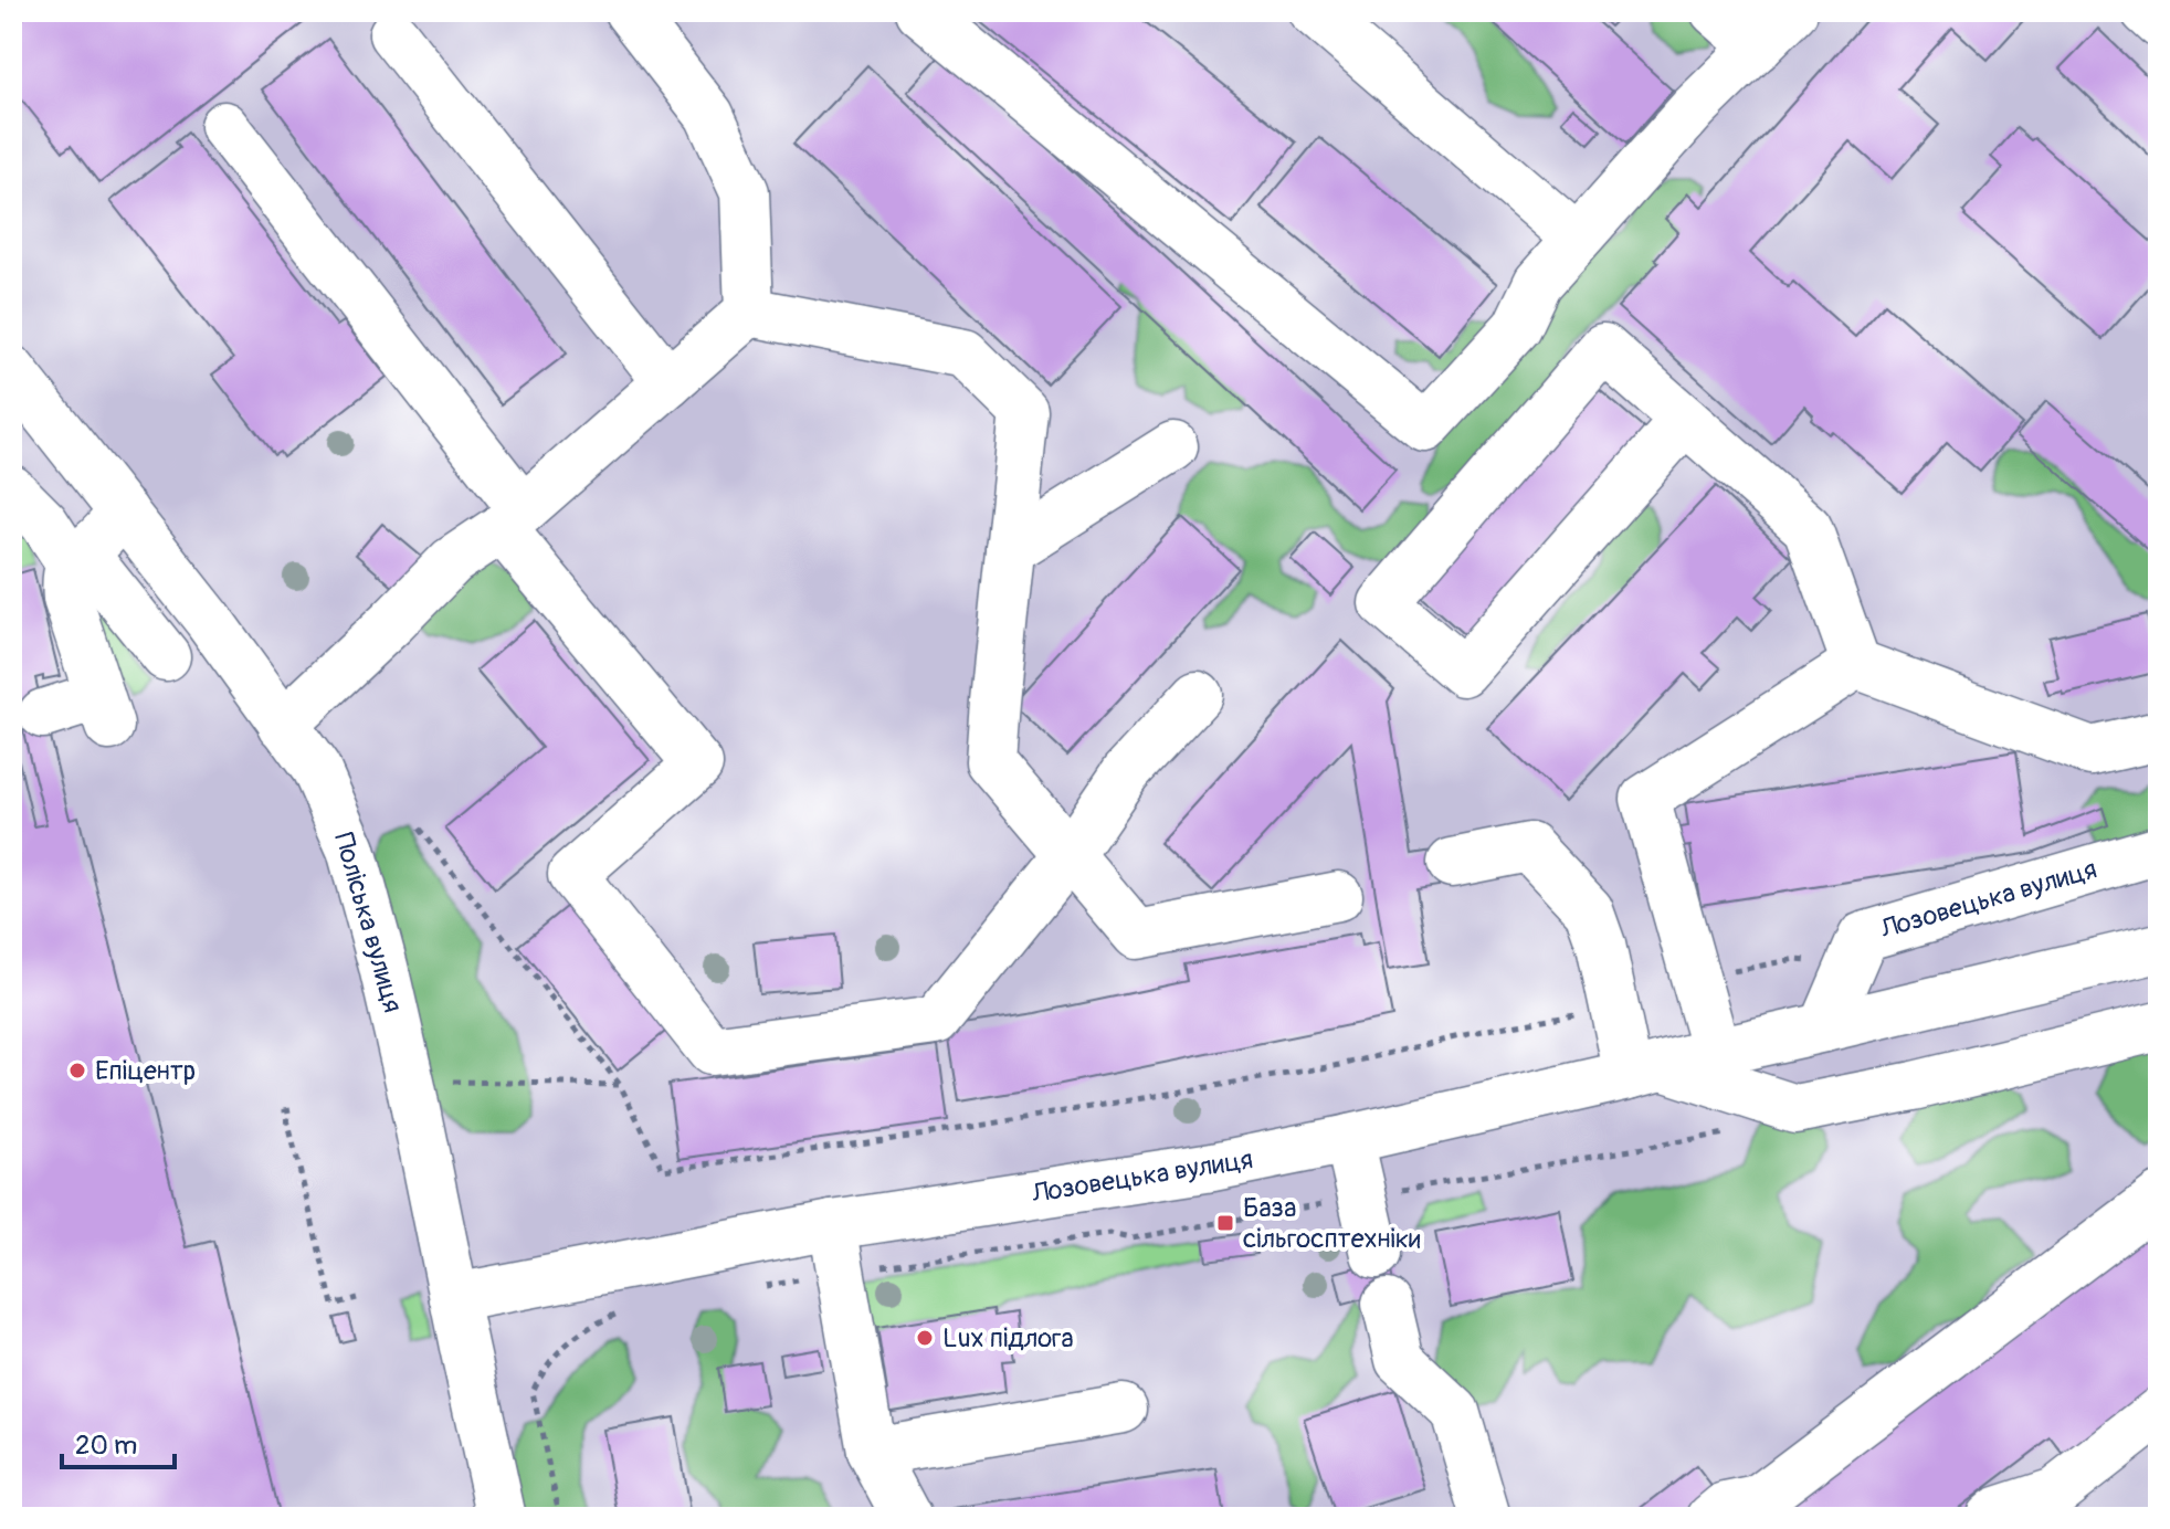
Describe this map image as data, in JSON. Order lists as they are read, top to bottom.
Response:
{
  "streets": {
    "street": ["Лозовецька вулиця", "Поліська вулиця"]
  },
  "crossings": [
    ["Лозовецька вулиця", "Поліська вулиця"]
  ],
  "places": {
    "other": ["Епіцентр", "Lux підлога"],
    "transit": ["База сільгосптехніки"]
  },
  "scale_bar": "20 m"
}
